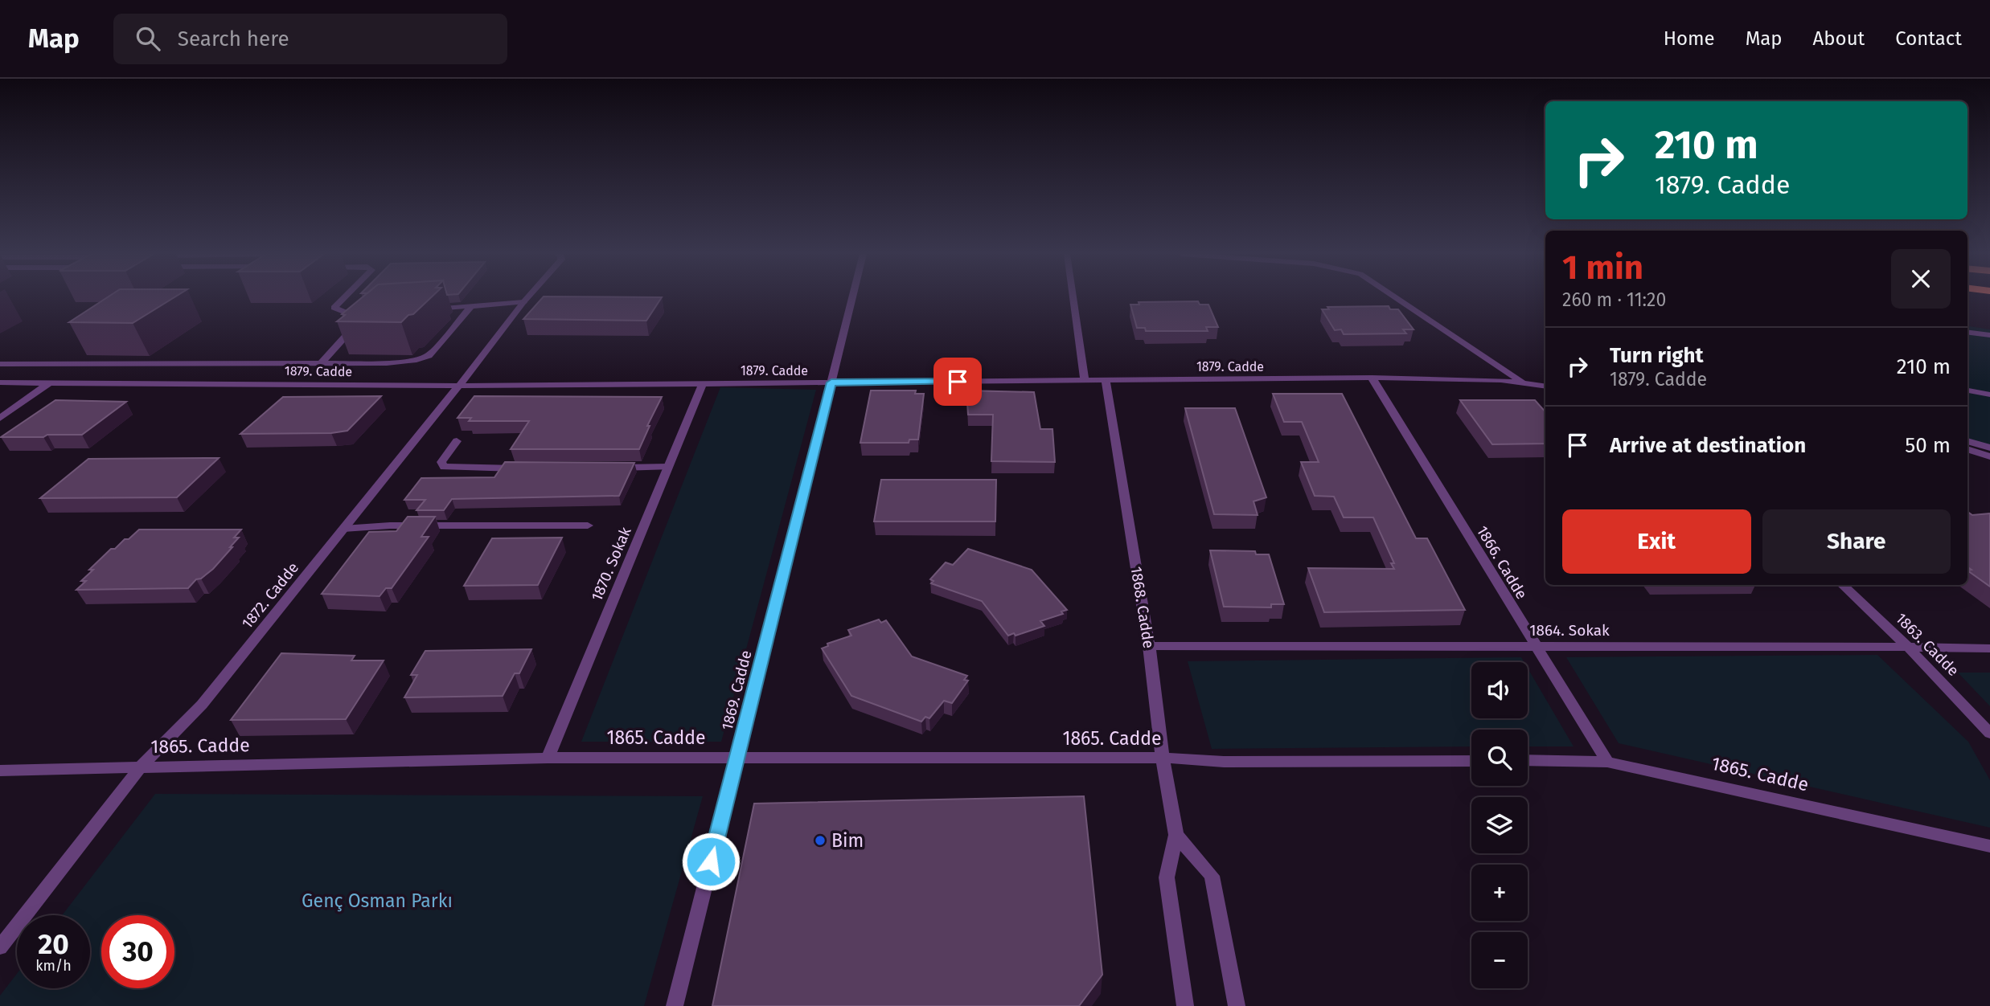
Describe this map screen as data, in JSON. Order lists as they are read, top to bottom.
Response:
{
  "streets": {
    "street": [
      "1879. Cadde",
      "1866. Cadde",
      "1870. Sokak",
      "1872. Cadde",
      "1868. Cadde",
      "1864. Sokak",
      "1863. Cadde",
      "1869. Cadde",
      "1865. Cadde"
    ]
  },
  "crossings": [
    ["1879. Cadde", "1866. Cadde"],
    ["1879. Cadde", "1870. Sokak"],
    ["1879. Cadde", "1872. Cadde"],
    ["1879. Cadde", "1868. Cadde"],
    ["1879. Cadde", "1869. Cadde"],
    ["1866. Cadde", "1864. Sokak"],
    ["1866. Cadde", "1865. Cadde"],
    ["1870. Sokak", "1865. Cadde"],
    ["1872. Cadde", "1865. Cadde"],
    ["1868. Cadde", "1864. Sokak"],
    ["1868. Cadde", "1865. Cadde"],
    ["1864. Sokak", "1863. Cadde"],
    ["1869. Cadde", "1865. Cadde"]
  ],
  "parks": ["Genç Osman Parkı"],
  "places": ["Bim"],
  "page": {
    "header": "Map",
    "search": "Search here",
    "nav": [
      "Home",
      "Map",
      "About",
      "Contact"
    ],
    "turn": ["210 m", "1879. Cadde"],
    "heading": ["1 min", "260 m · 11:20"],
    "list": [
      {
        "name": "Turn right",
        "note": "1879. Cadde",
        "value": "210 m"
      },
      {
        "name": "Arrive at destination",
        "value": "50 m"
      }
    ],
    "buttons": ["Exit", "Share"],
    "map_buttons": ["+", "−"],
    "speed": "20 km/h",
    "limit": "30"
  }
}
